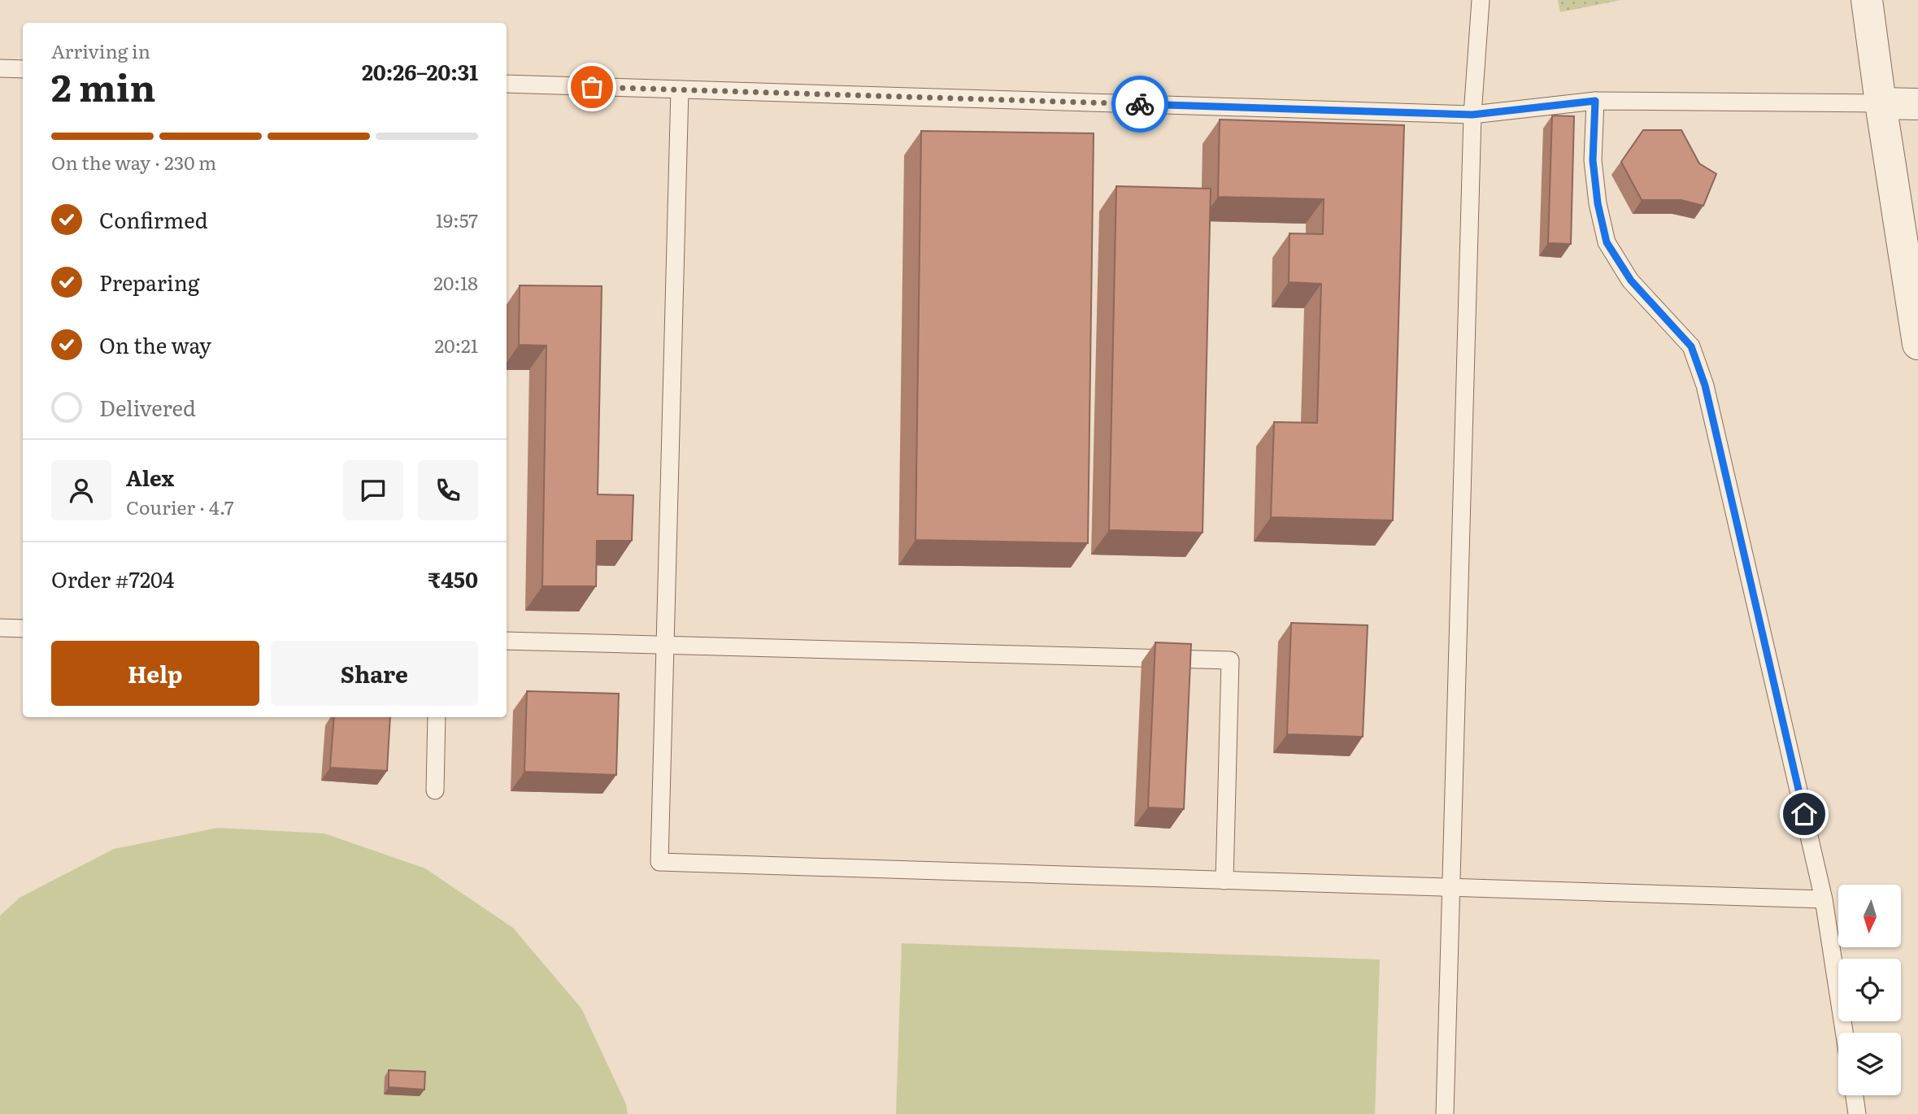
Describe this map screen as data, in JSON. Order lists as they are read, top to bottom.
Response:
{
  "north": "bottom",
  "page": {
    "heading": ["2 min", "Arriving in", "20:26–20:31"],
    "panel": [
      "Alex",
      "Courier · 4.7",
      "Order #7204",
      "₹450"
    ],
    "bar": "On the way · 230 m",
    "list": [
      ["Confirmed", "19:57"],
      ["Preparing", "20:18"],
      ["On the way", "20:21"],
      "Delivered"
    ],
    "buttons": ["Help", "Share"]
  }
}
